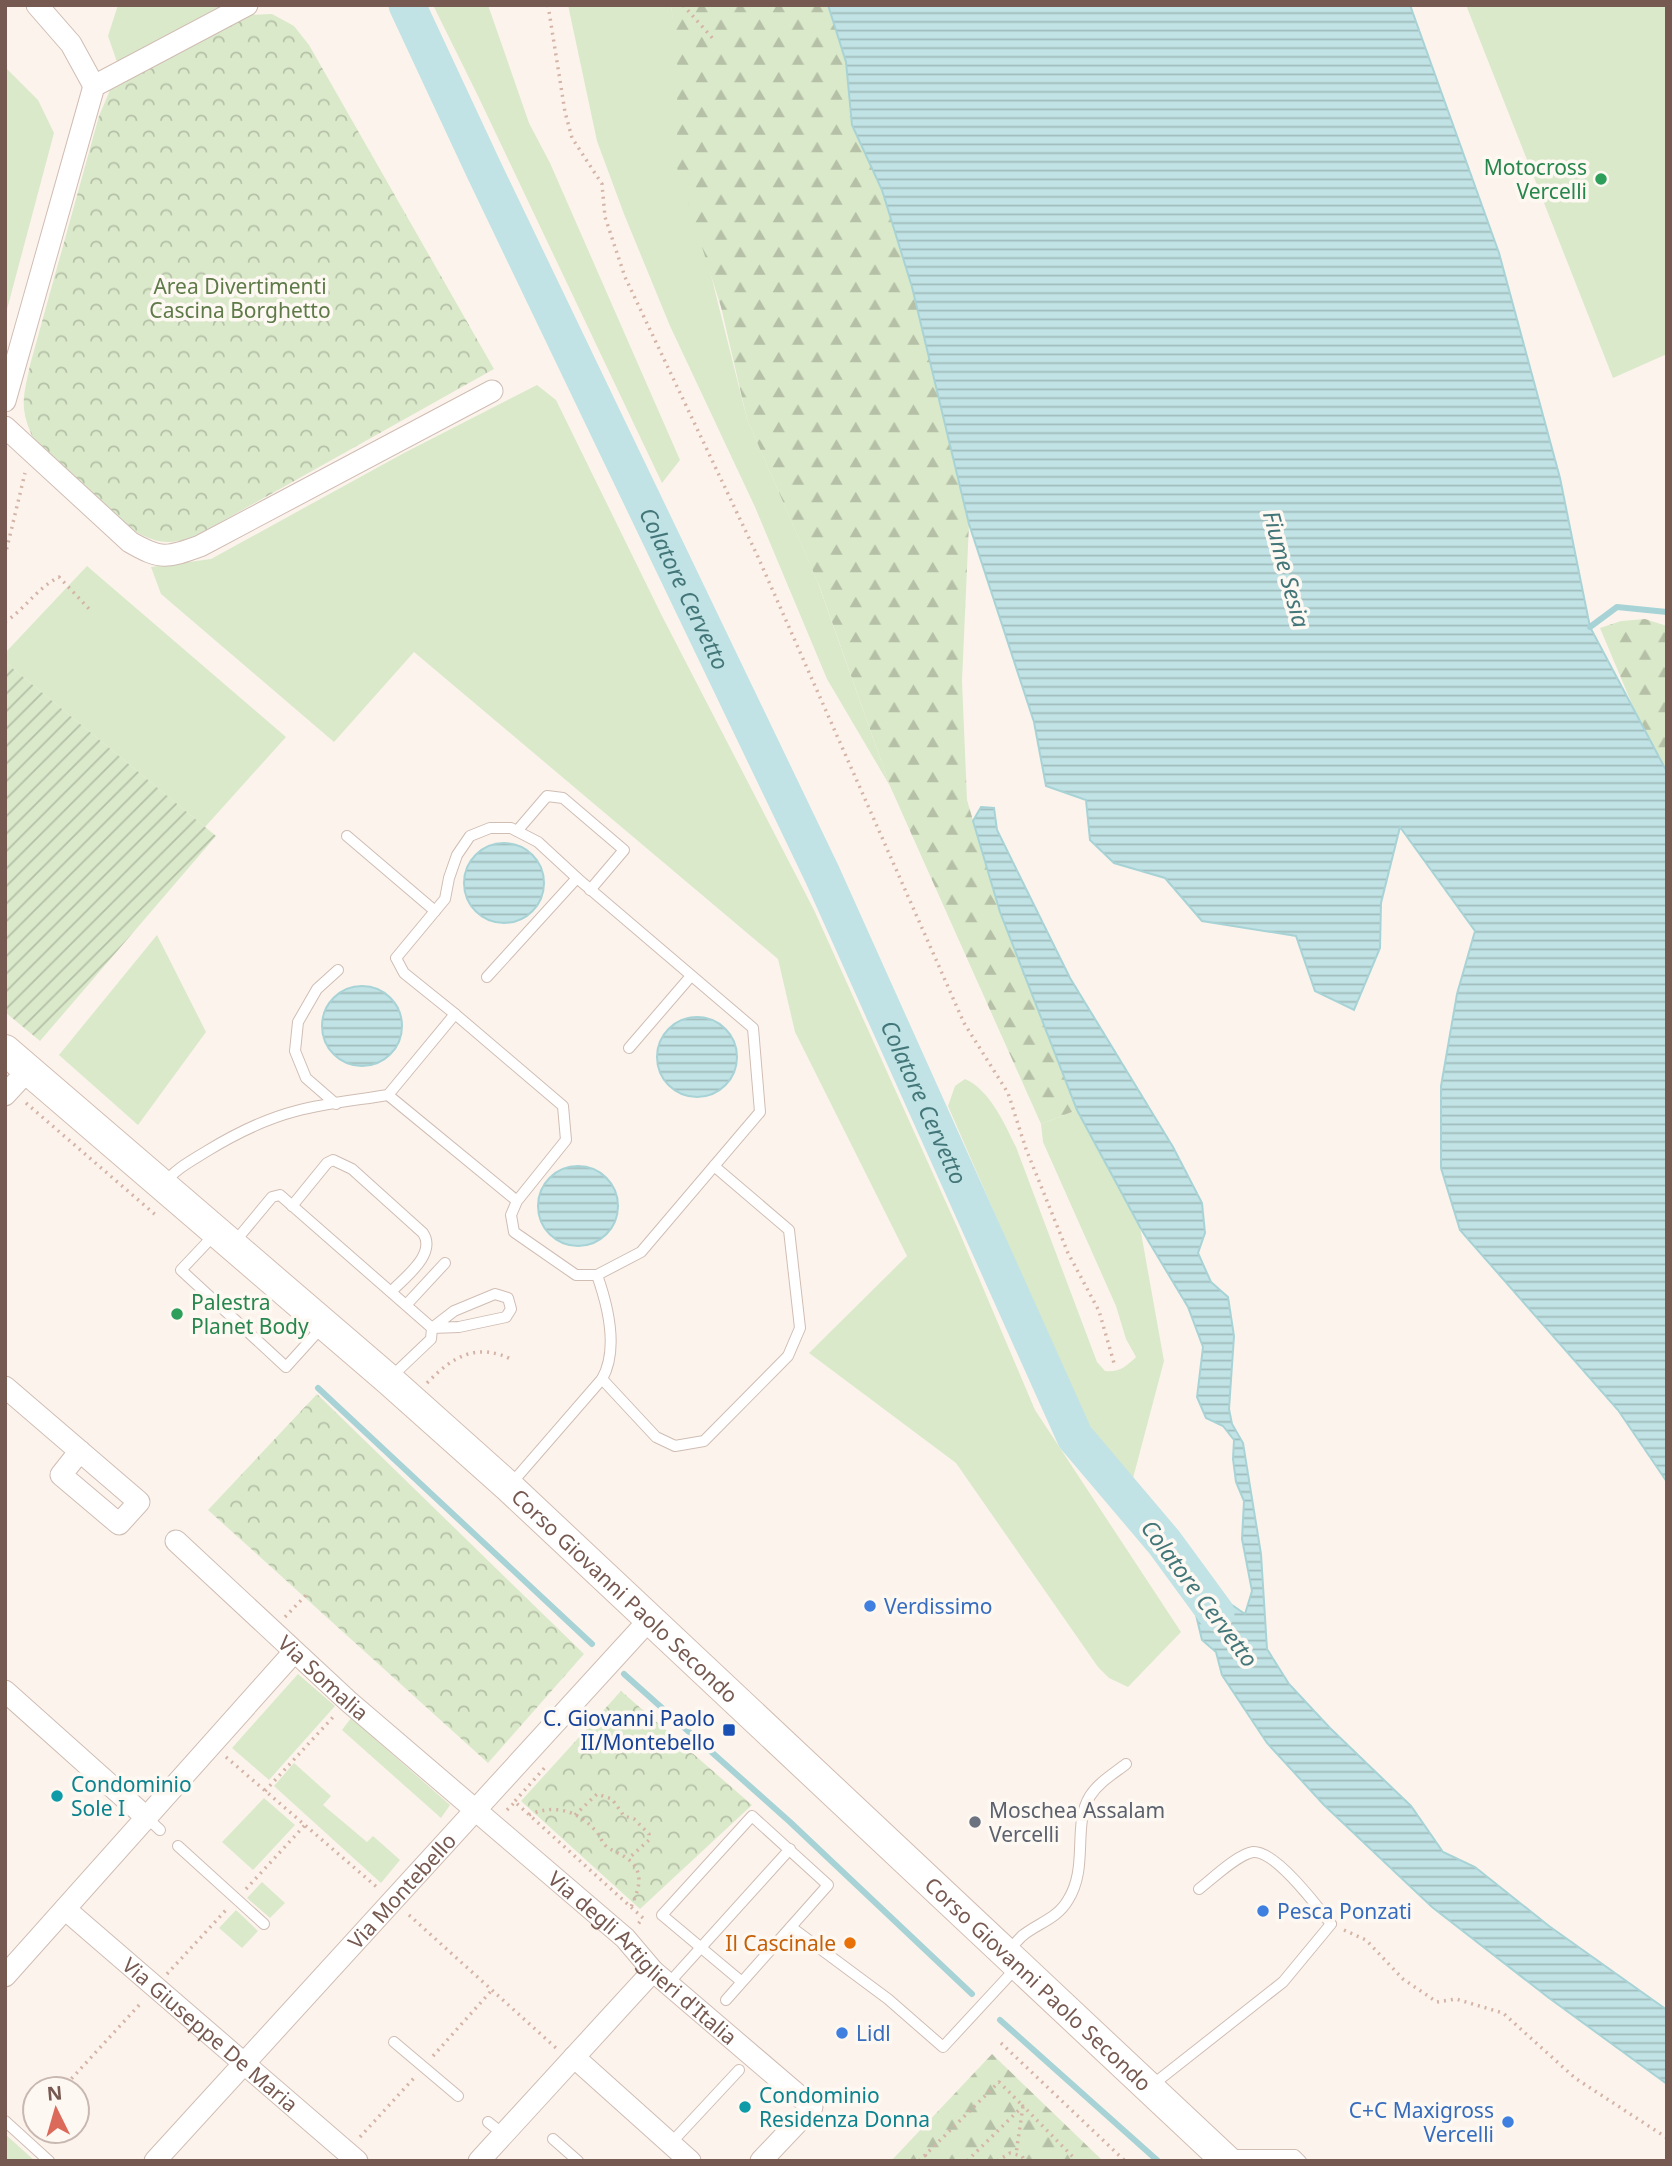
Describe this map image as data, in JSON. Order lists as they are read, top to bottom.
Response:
{
  "streets": {
    "main road": ["Corso Giovanni Paolo Secondo"],
    "street": [
      "Via Somalia",
      "Via Montebello",
      "Via degli Artiglieri d'Italia",
      "Via Giuseppe De Maria"
    ]
  },
  "crossings": [
    ["Corso Giovanni Paolo Secondo", "Via Montebello"],
    ["Via Somalia", "Via Montebello"],
    ["Via Somalia", "Via degli Artiglieri d'Italia"],
    ["Via Montebello", "Via degli Artiglieri d'Italia"],
    ["Via Montebello", "Via Giuseppe De Maria"]
  ],
  "water": ["Fiume Sesia", "Colatore Cervetto"],
  "parks": ["Area Divertimenti Cascina Borghetto"],
  "places": {
    "other": [
      "Motocross Vercelli",
      "Palestra Planet Body",
      "Verdissimo",
      "Condominio Sole I",
      "Moschea Assalam Vercelli",
      "Pesca Ponzati",
      "Il Cascinale",
      "Lidl",
      "Condominio Residenza Donna",
      "C+C Maxigross Vercelli"
    ],
    "transit": ["C. Giovanni Paolo II/Montebello"]
  },
  "north": "top"
}
